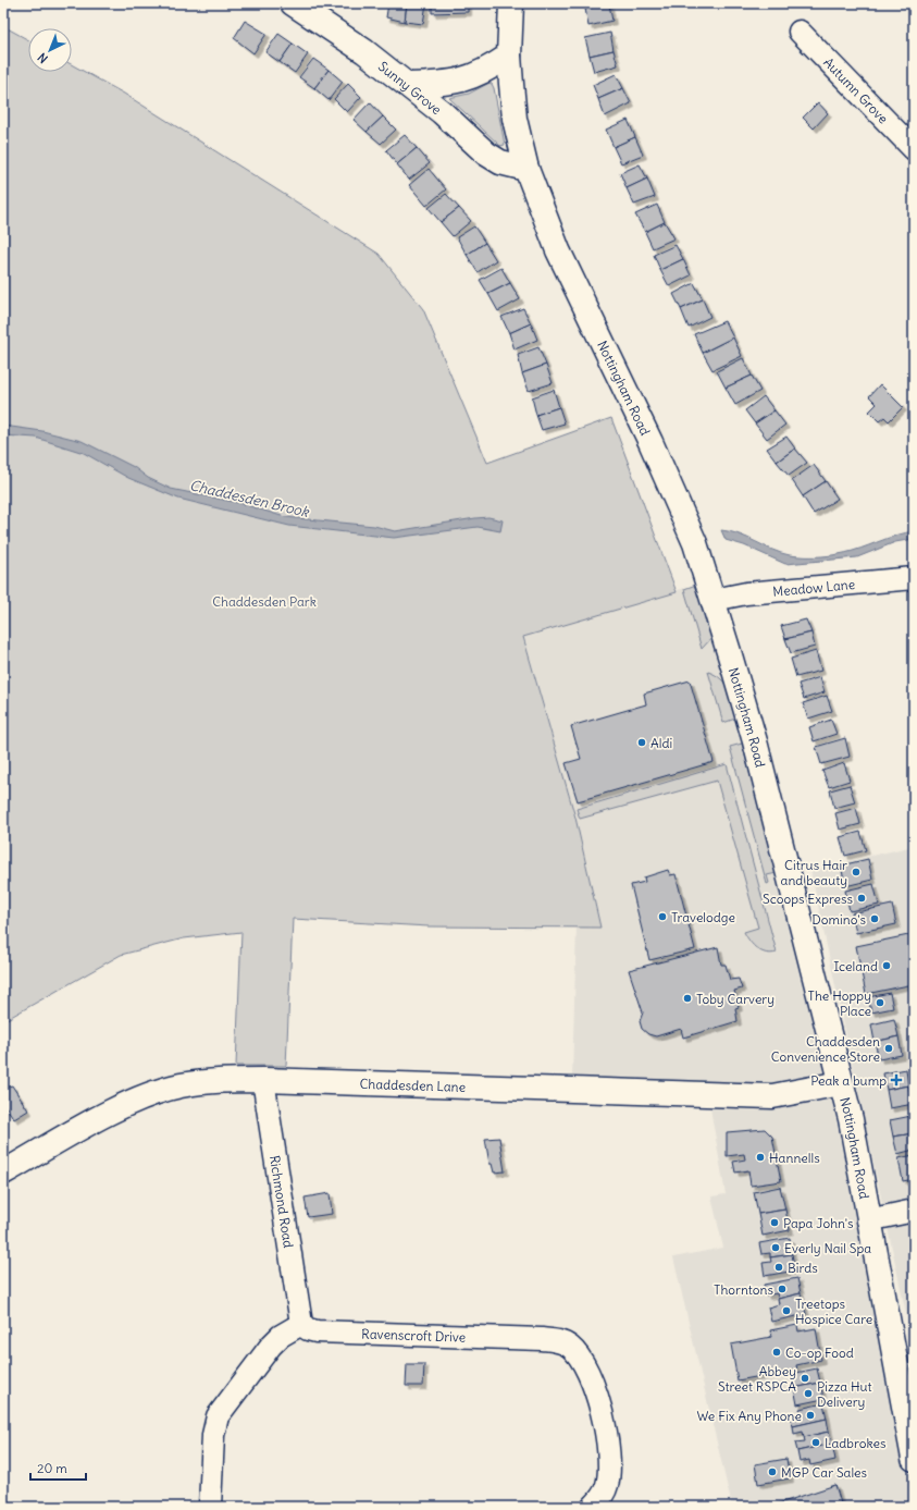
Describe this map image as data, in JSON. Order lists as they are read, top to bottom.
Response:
{
  "streets": {
    "street": [
      "Sunny Grove",
      "Autumn Grove",
      "Nottingham Road",
      "Meadow Lane",
      "Chaddesden Lane",
      "Richmond Road",
      "Ravenscroft Drive"
    ]
  },
  "crossings": [
    ["Sunny Grove", "Nottingham Road"],
    ["Nottingham Road", "Meadow Lane"],
    ["Nottingham Road", "Chaddesden Lane"],
    ["Chaddesden Lane", "Richmond Road"],
    ["Richmond Road", "Ravenscroft Drive"]
  ],
  "water": ["Chaddesden Brook"],
  "parks": ["Chaddesden Park"],
  "places": {
    "other": [
      "Aldi",
      "Citrus Hair and beauty",
      "Scoops Express",
      "Travelodge",
      "Domino's",
      "Iceland",
      "Toby Carvery",
      "The Hoppy Place",
      "Chaddesden Convenience Store",
      "Hannells",
      "Papa John's",
      "Everly Nail Spa",
      "Birds",
      "Thorntons",
      "Treetops Hospice Care",
      "Co-op Food",
      "Abbey Street RSPCA",
      "Pizza Hut Delivery",
      "We Fix Any Phone",
      "Ladbrokes",
      "MGP Car Sales"
    ],
    "health": ["Peak a bump"]
  },
  "scale_bar": "20 m",
  "north": "bottom left"
}
